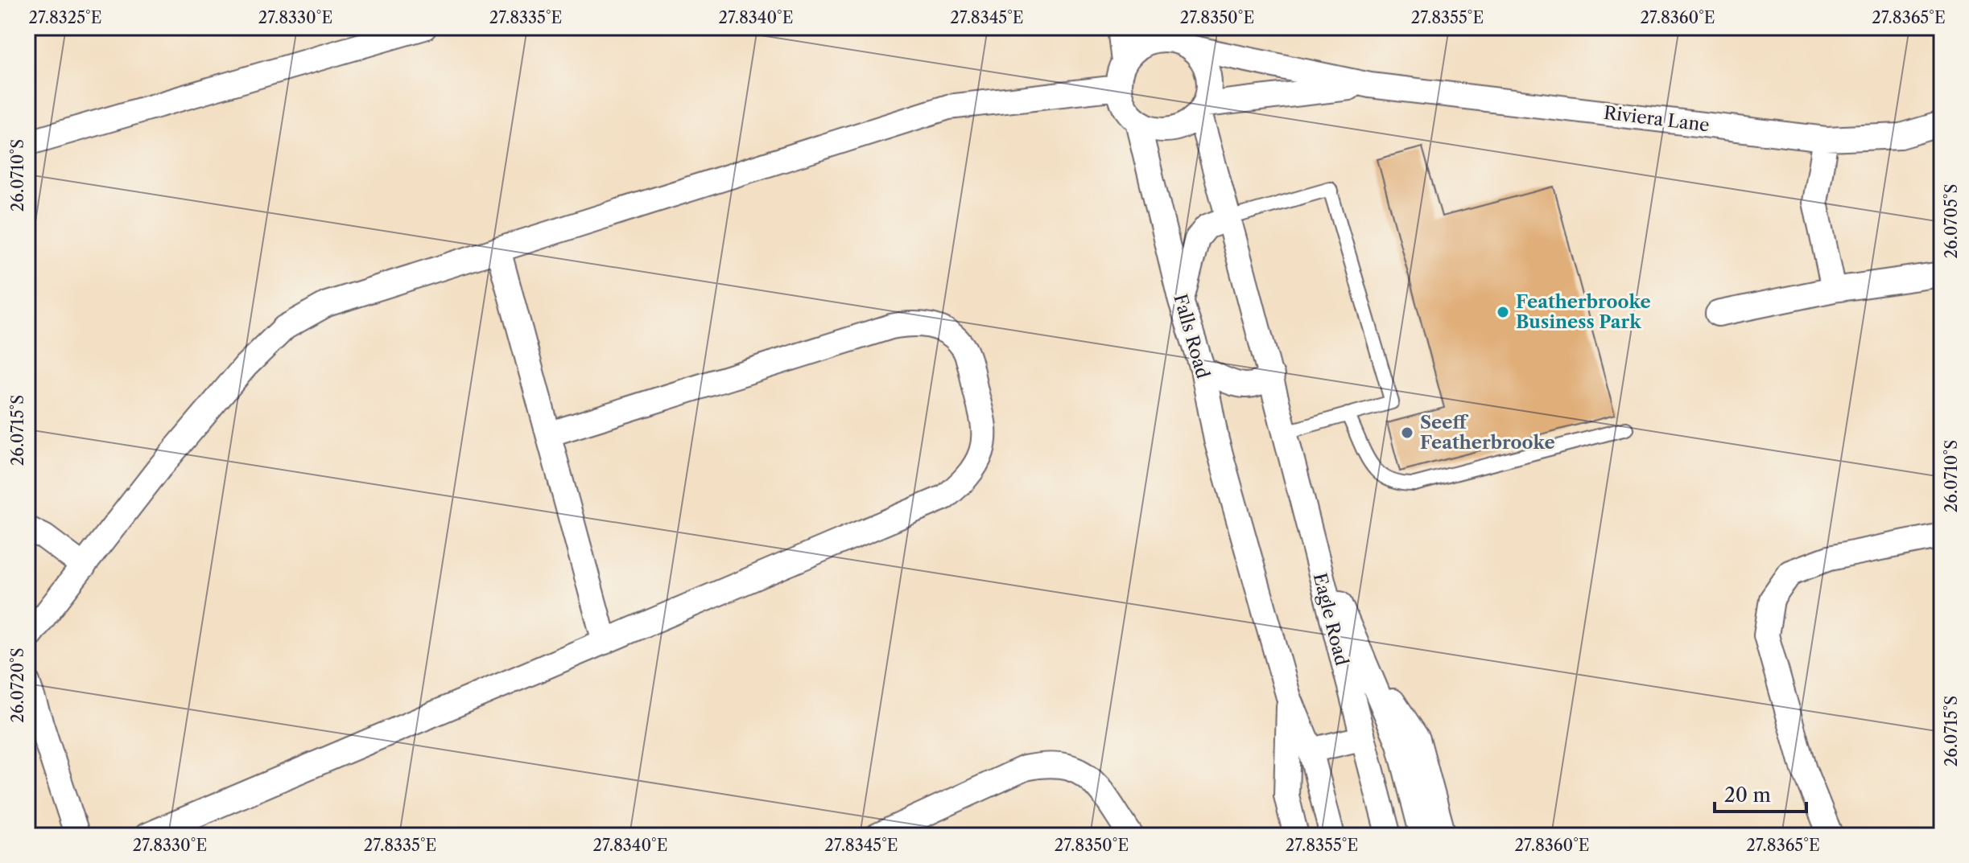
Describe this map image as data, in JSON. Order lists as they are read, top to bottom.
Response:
{
  "streets": {
    "street": ["Riviera Lane", "Falls Road", "Eagle Road"]
  },
  "crossings": [
    ["Riviera Lane", "Falls Road"]
  ],
  "places": ["Featherbrooke Business Park", "Seeff Featherbrooke"],
  "scale_bar": "20 m",
  "coordinates": [
    "27.8325°E",
    "27.8330°E",
    "27.8335°E",
    "27.8340°E",
    "27.8345°E",
    "27.8350°E",
    "27.8355°E",
    "27.8360°E",
    "27.8365°E",
    "26.0710°S",
    "26.0705°S",
    "26.0715°S",
    "26.0720°S"
  ]
}
